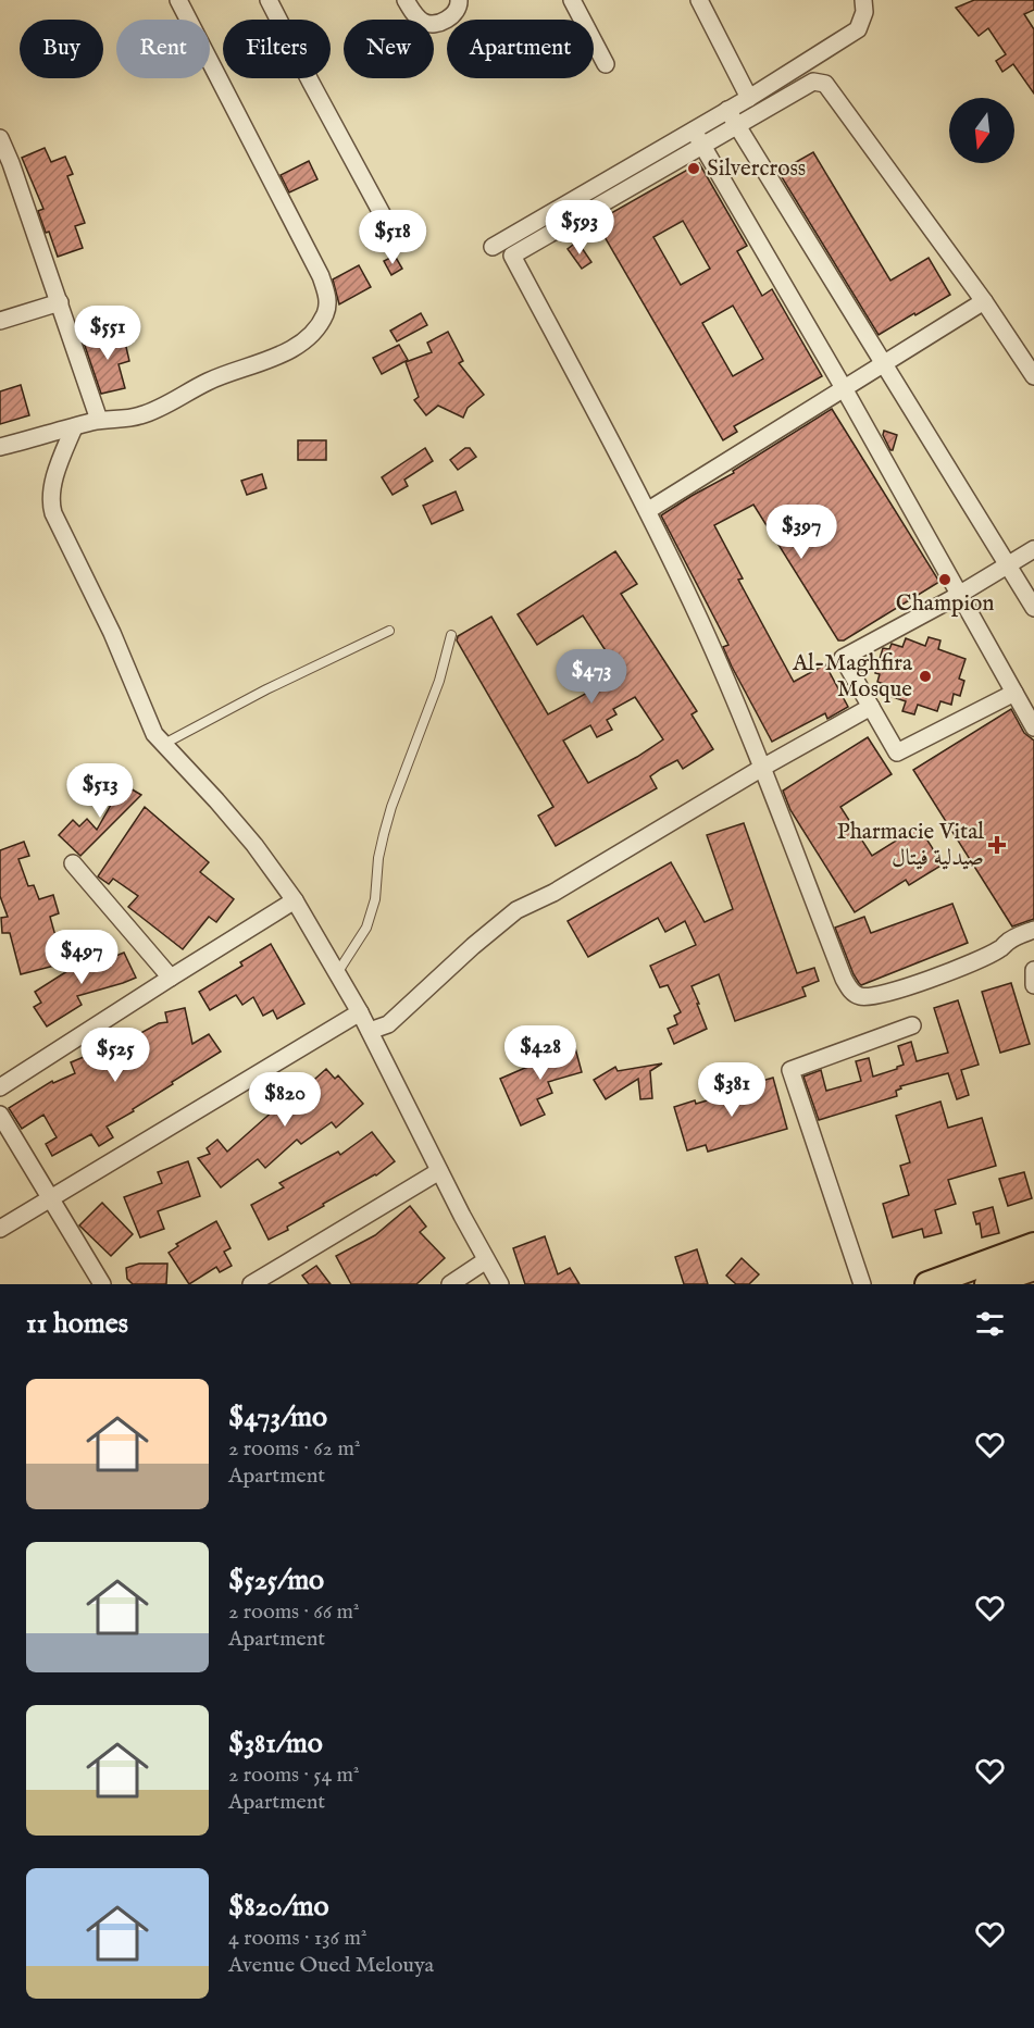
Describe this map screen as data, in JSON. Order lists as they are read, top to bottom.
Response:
{
  "places": {
    "other": ["Silvercross", "Champion", "Al-Maghfira Mosque"],
    "health": ["Pharmacie Vital صيدلية فيتال"]
  },
  "north": "bottom",
  "page": {
    "chip": [
      "Buy",
      "Rent",
      "Filters",
      "New",
      "Apartment"
    ],
    "price": [
      "$593",
      "$518",
      "$551",
      "$397",
      "$473",
      "$513",
      "$497",
      "$428",
      "$525",
      "$381",
      "$820"
    ],
    "heading": "11 homes",
    "list": [
      {
        "name": "$473/mo",
        "note": "2 rooms · 62 m² · Apartment"
      },
      {
        "name": "$525/mo",
        "note": "2 rooms · 66 m² · Apartment"
      },
      {
        "name": "$381/mo",
        "note": "2 rooms · 54 m² · Apartment"
      },
      {
        "name": "$820/mo",
        "note": "4 rooms · 136 m² · Avenue Oued Melouya"
      }
    ]
  }
}
